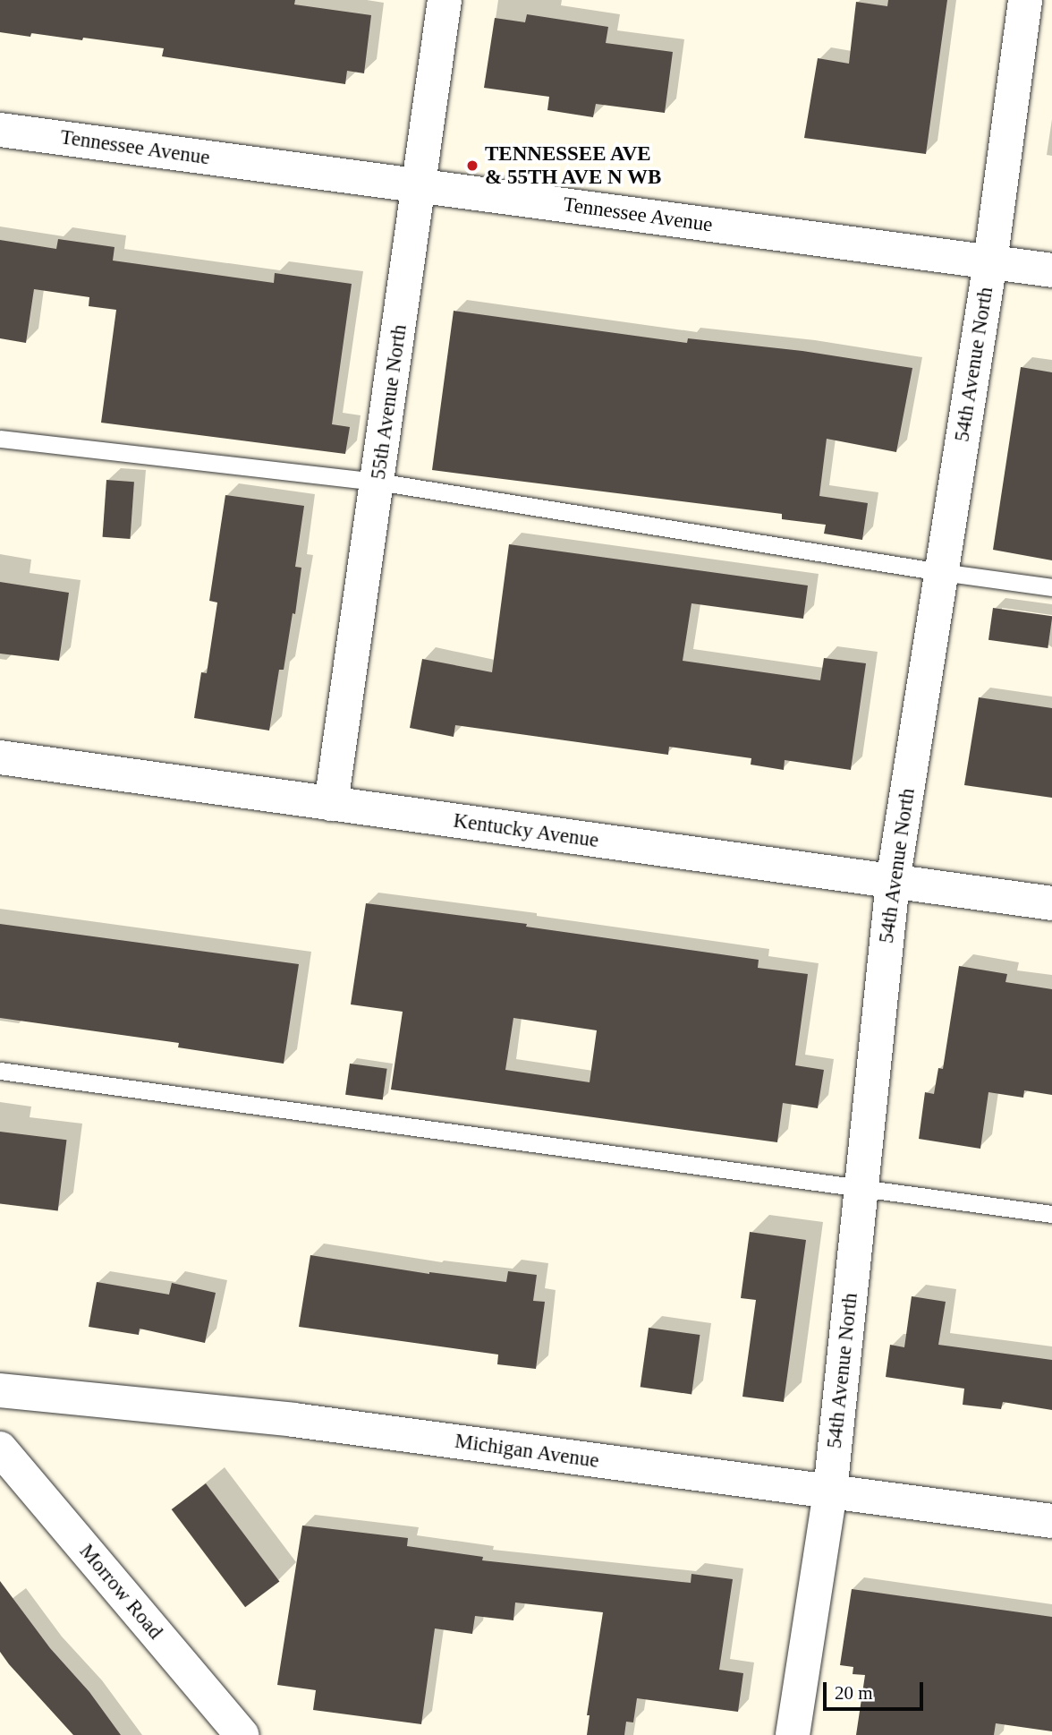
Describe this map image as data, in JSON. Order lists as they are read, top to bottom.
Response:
{
  "streets": {
    "street": [
      "Tennessee Avenue",
      "54th Avenue North",
      "55th Avenue North",
      "Kentucky Avenue",
      "Michigan Avenue",
      "Morrow Road"
    ]
  },
  "crossings": [
    ["Tennessee Avenue", "54th Avenue North"],
    ["Tennessee Avenue", "55th Avenue North"],
    ["54th Avenue North", "Kentucky Avenue"],
    ["54th Avenue North", "Michigan Avenue"],
    ["55th Avenue North", "Kentucky Avenue"]
  ],
  "places": ["TENNESSEE AVE & 55TH AVE N WB"],
  "scale_bar": "20 m"
}
